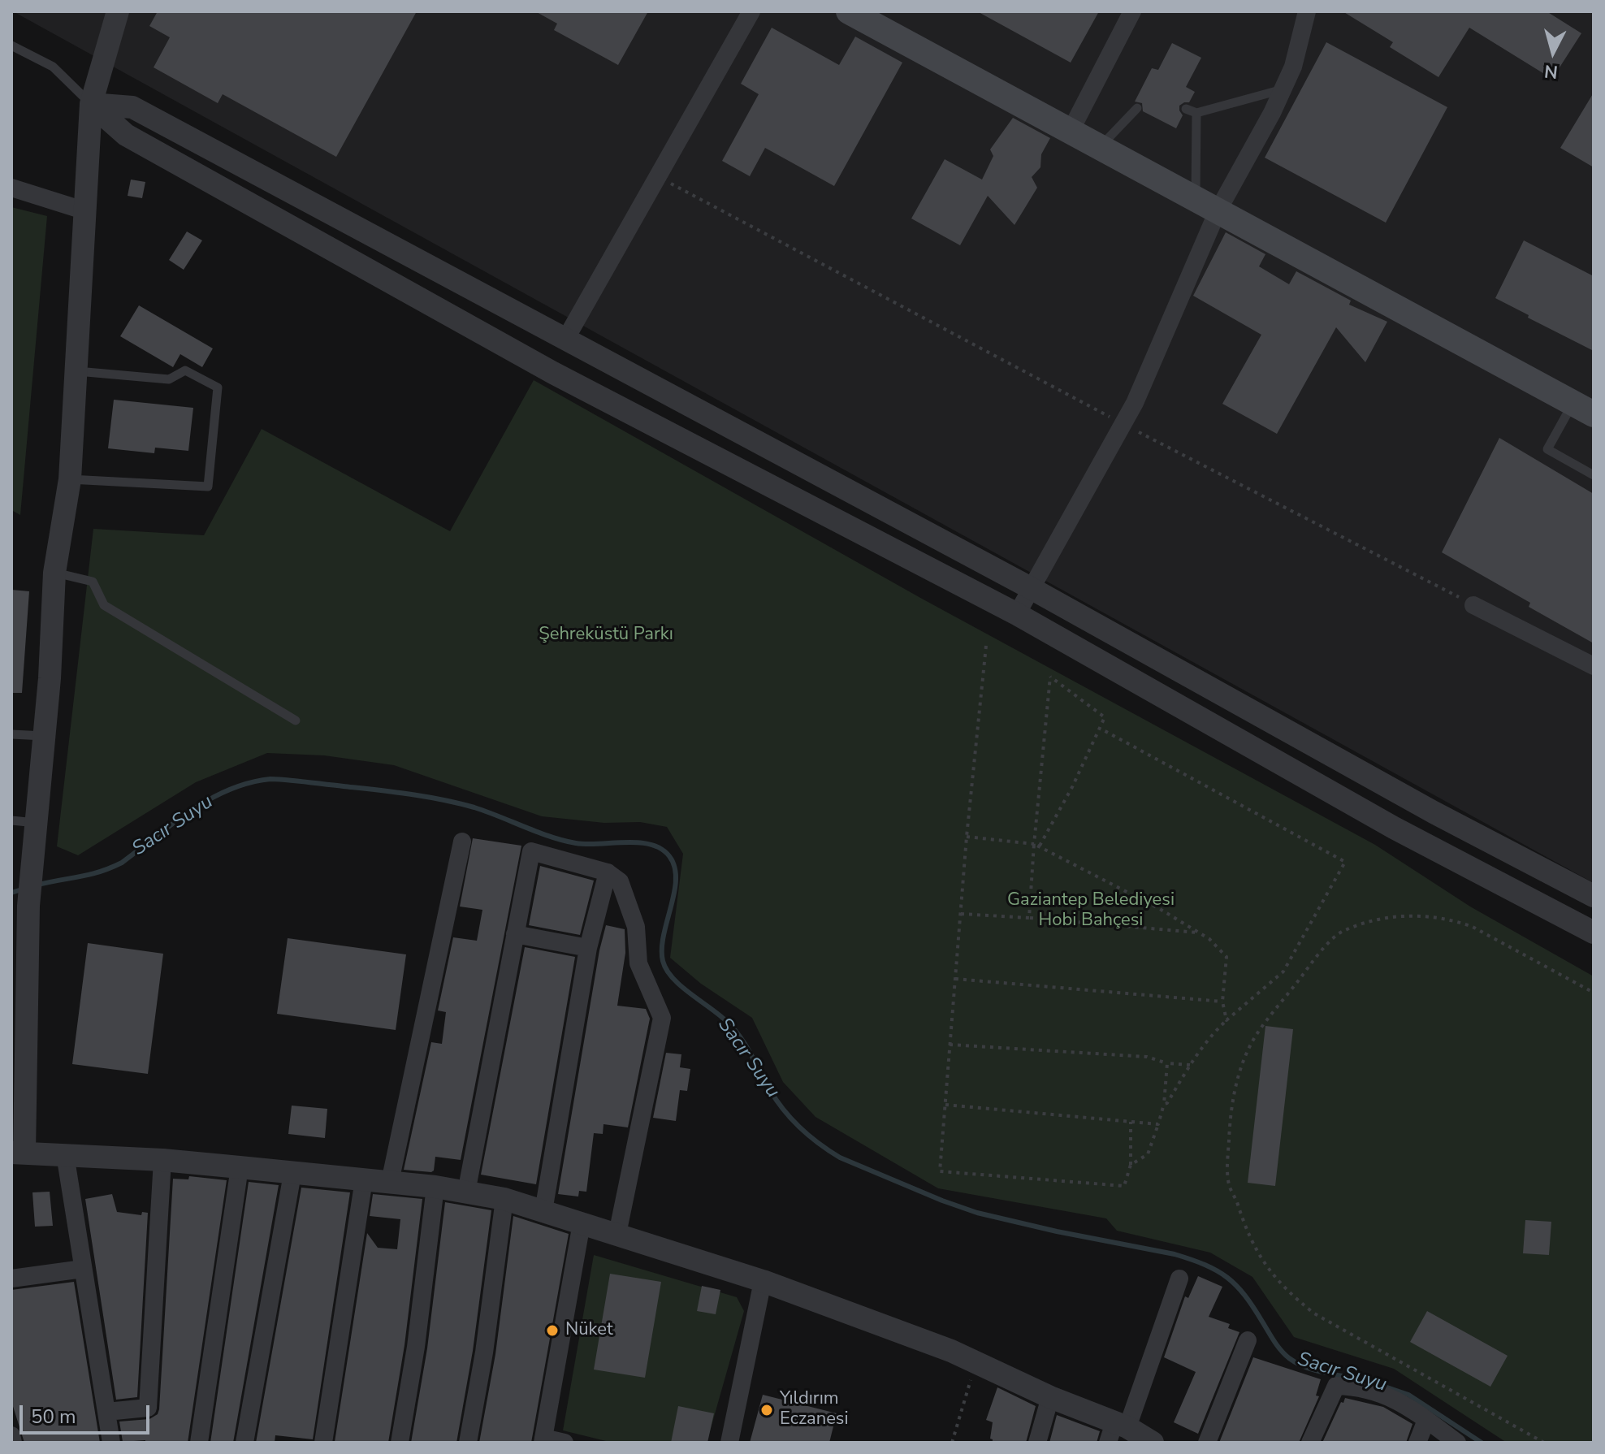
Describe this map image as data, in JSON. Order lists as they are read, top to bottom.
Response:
{
  "water": ["Sacır Suyu"],
  "parks": ["Şehreküstü Parkı", "Gaziantep Belediyesi Hobi Bahçesi"],
  "places": ["Nüket", "Yıldırım Eczanesi"],
  "scale_bar": "50 m",
  "north": "bottom"
}
